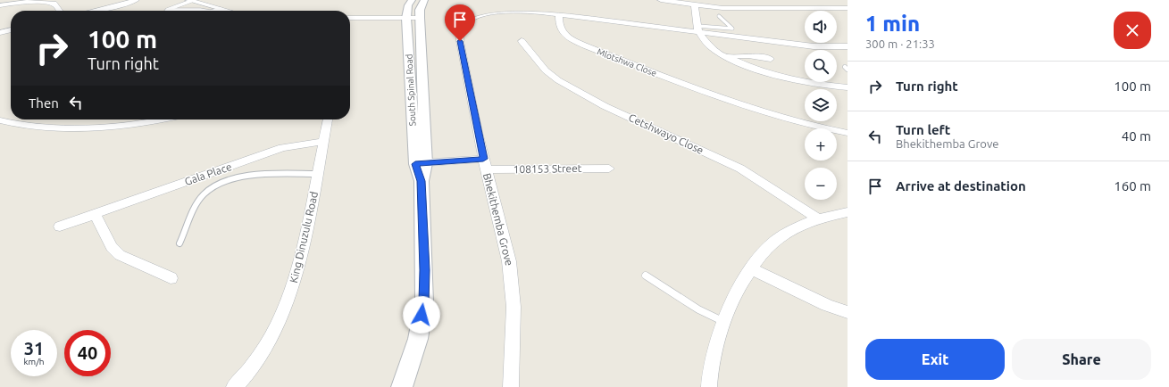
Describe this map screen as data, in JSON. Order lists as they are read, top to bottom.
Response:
{
  "streets": {
    "street": [
      "Mlotshwa Close",
      "South Spinal Road",
      "Cetshwayo Close",
      "108153 Street",
      "Gala Place",
      "Bhekithemba Grove",
      "King Dinuzulu Road"
    ]
  },
  "crossings": [
    ["Mlotshwa Close", "Bhekithemba Grove"],
    ["South Spinal Road", "108153 Street"],
    ["108153 Street", "Bhekithemba Grove"],
    ["Gala Place", "King Dinuzulu Road"]
  ],
  "page": {
    "heading": ["1 min", "300 m · 21:33"],
    "map_buttons": ["+", "−"],
    "turn": ["100 m", "Turn right"],
    "list": [
      {
        "name": "Turn right",
        "value": "100 m"
      },
      {
        "name": "Turn left",
        "note": "Bhekithemba Grove",
        "value": "40 m"
      },
      {
        "name": "Arrive at destination",
        "value": "160 m"
      }
    ],
    "then": "Then",
    "speed": "31 km/h",
    "limit": "40",
    "buttons": ["Exit", "Share"]
  }
}
